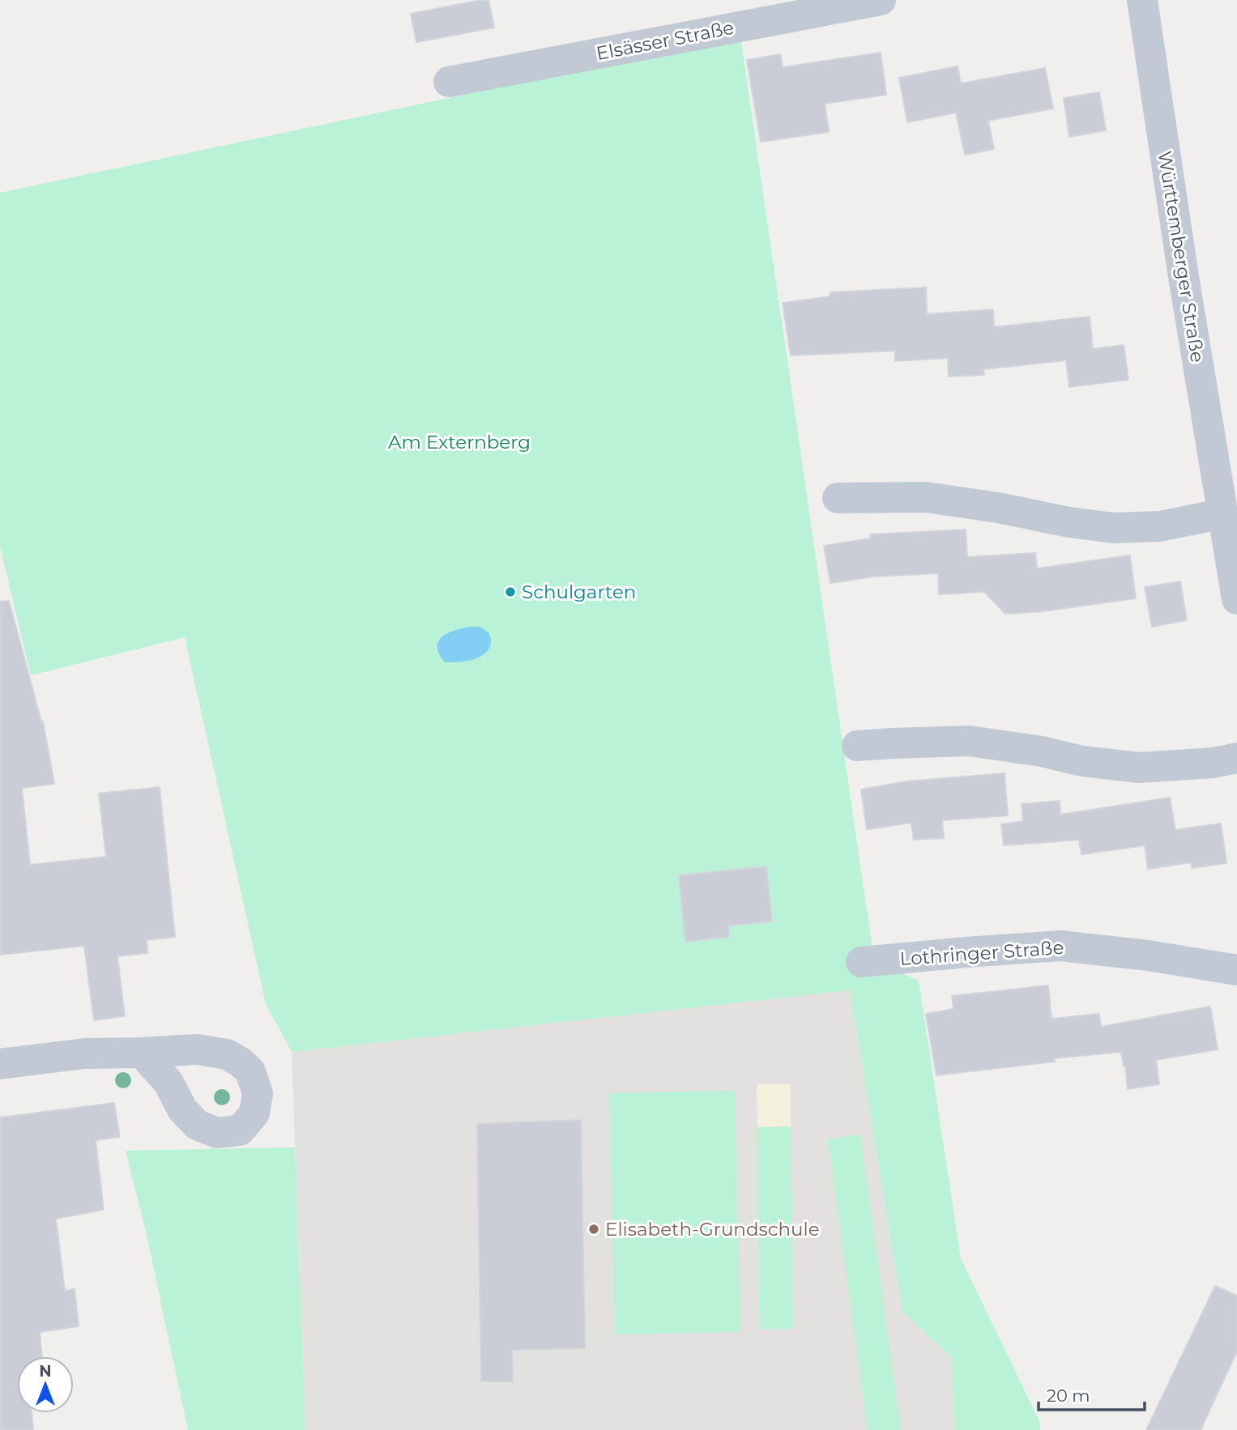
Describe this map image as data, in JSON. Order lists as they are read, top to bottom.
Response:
{
  "streets": {
    "street": ["Elsässer Straße", "Württemberger Straße", "Lothringer Straße"]
  },
  "parks": ["Am Externberg"],
  "places": ["Schulgarten", "Elisabeth-Grundschule"],
  "scale_bar": "20 m",
  "north": "top"
}
